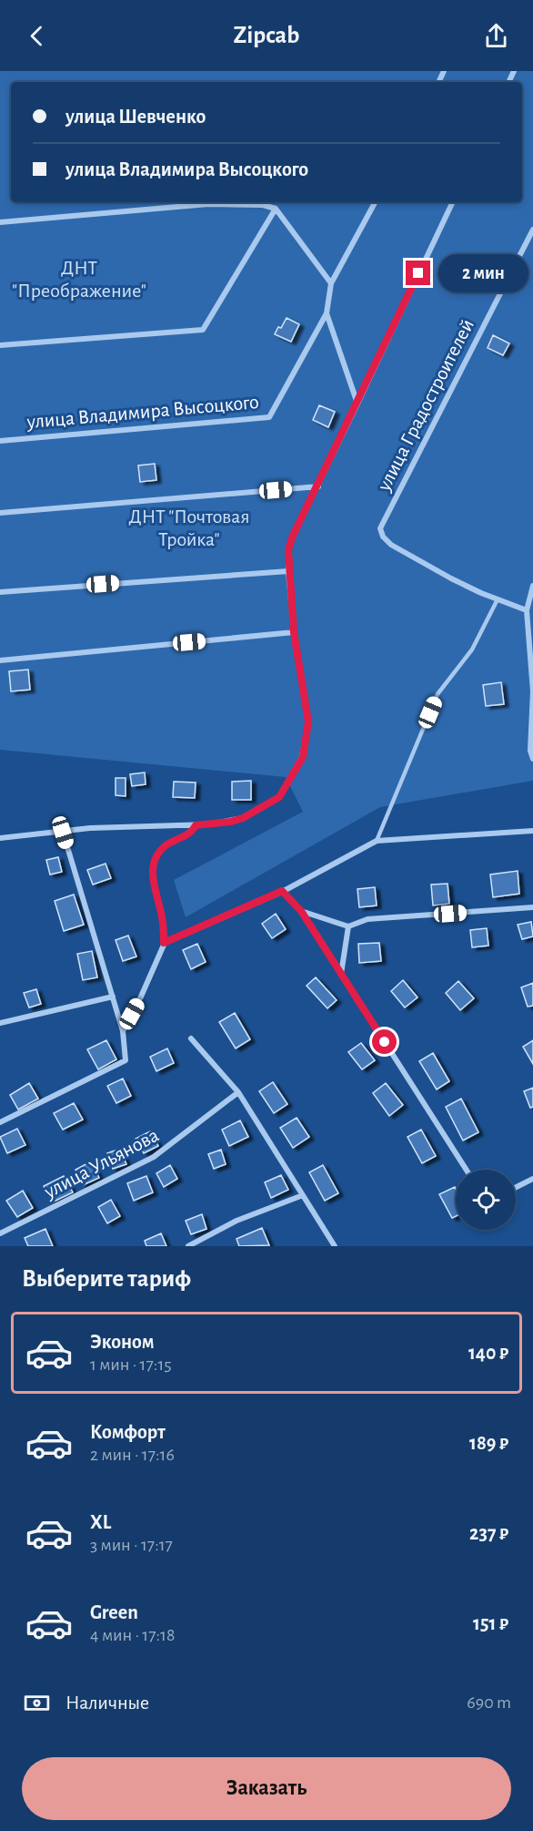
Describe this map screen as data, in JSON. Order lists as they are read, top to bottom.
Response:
{
  "streets": {
    "street": ["улица Градостроителей", "улица Владимира Высоцкого", "улица Ульянова"]
  },
  "parks": ["ДНТ \"Преображение\"", "ДНТ \"Почтовая Тройка\""],
  "page": {
    "header": "Zipcab",
    "banner": ["улица Шевченко", "улица Владимира Высоцкого"],
    "bubble": "2 мин",
    "heading": "Выберите тариф",
    "list": [
      {
        "name": "Эконом",
        "note": "1 мин · 17:15",
        "value": "140 ₽"
      },
      {
        "name": "Комфорт",
        "note": "2 мин · 17:16",
        "value": "189 ₽"
      },
      {
        "name": "XL",
        "note": "3 мин · 17:17",
        "value": "237 ₽"
      },
      {
        "name": "Green",
        "note": "4 мин · 17:18",
        "value": "151 ₽"
      }
    ],
    "pay": ["Наличные", "690 m"],
    "buttons": "Заказать"
  }
}
